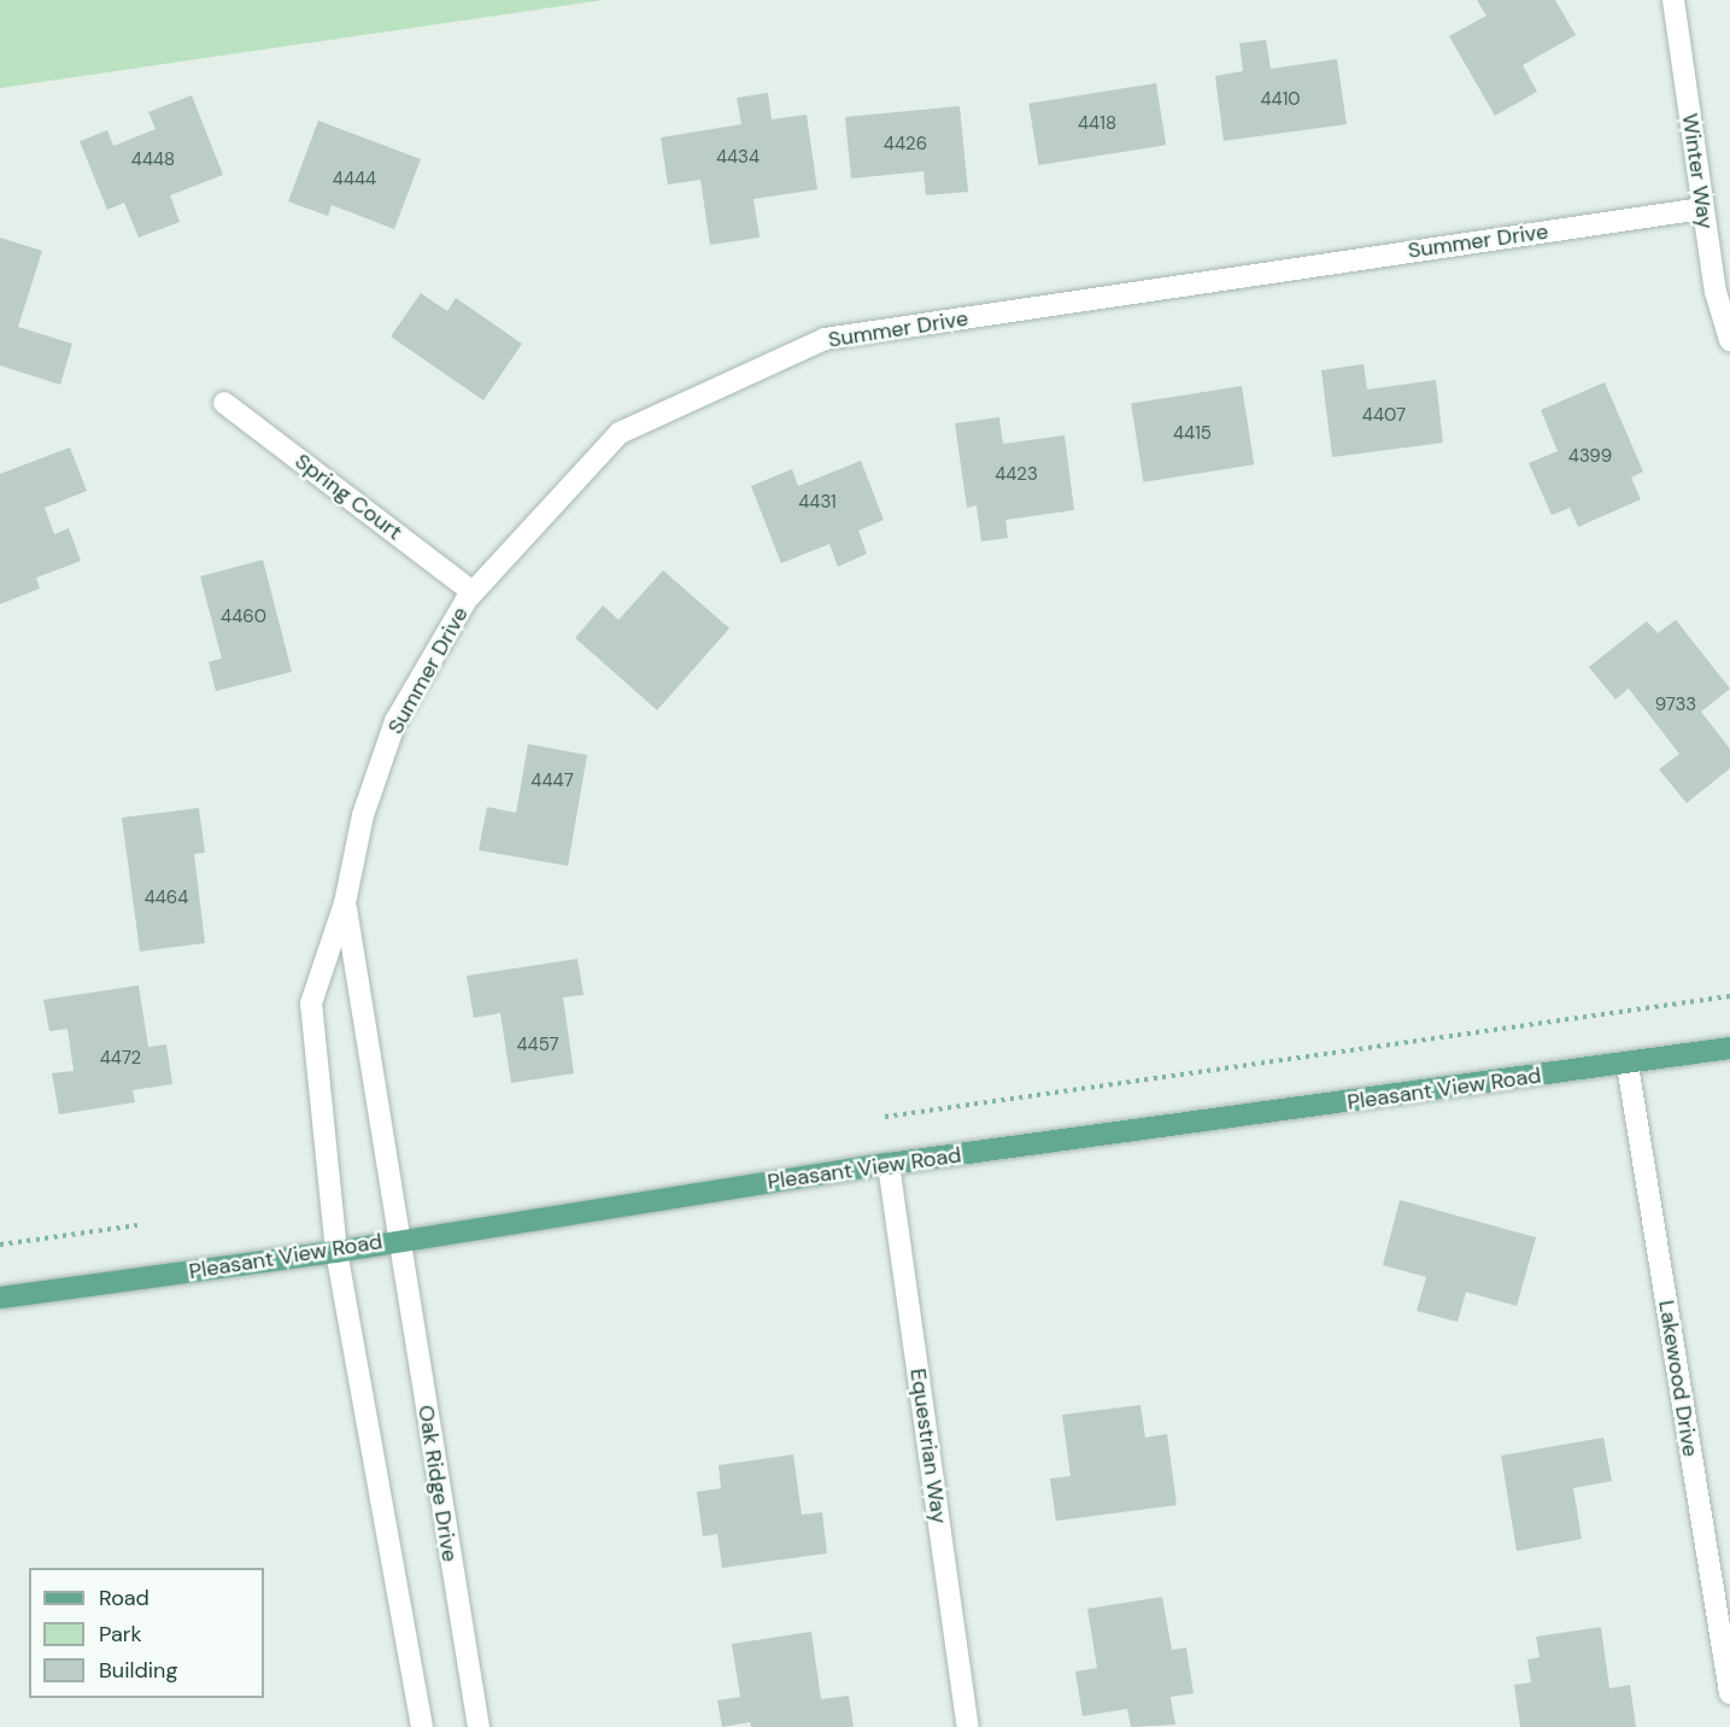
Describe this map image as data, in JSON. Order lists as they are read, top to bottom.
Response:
{
  "streets": {
    "main road": ["Pleasant View Road"],
    "street": [
      "Winter Way",
      "Summer Drive",
      "Spring Court",
      "Lakewood Drive",
      "Equestrian Way",
      "Oak Ridge Drive"
    ]
  },
  "crossings": [
    ["Winter Way", "Summer Drive"],
    ["Summer Drive", "Spring Court"],
    ["Summer Drive", "Pleasant View Road"],
    ["Summer Drive", "Oak Ridge Drive"],
    ["Pleasant View Road", "Lakewood Drive"],
    ["Pleasant View Road", "Equestrian Way"],
    ["Pleasant View Road", "Oak Ridge Drive"]
  ],
  "house_numbers": [
    "4410",
    "4418",
    "4426",
    "4434",
    "4448",
    "4444",
    "4407",
    "4415",
    "4399",
    "4423",
    "4431",
    "4460",
    "9733",
    "4447",
    "4464",
    "4457",
    "4472"
  ],
  "legend": ["Road", "Park", "Building"]
}
